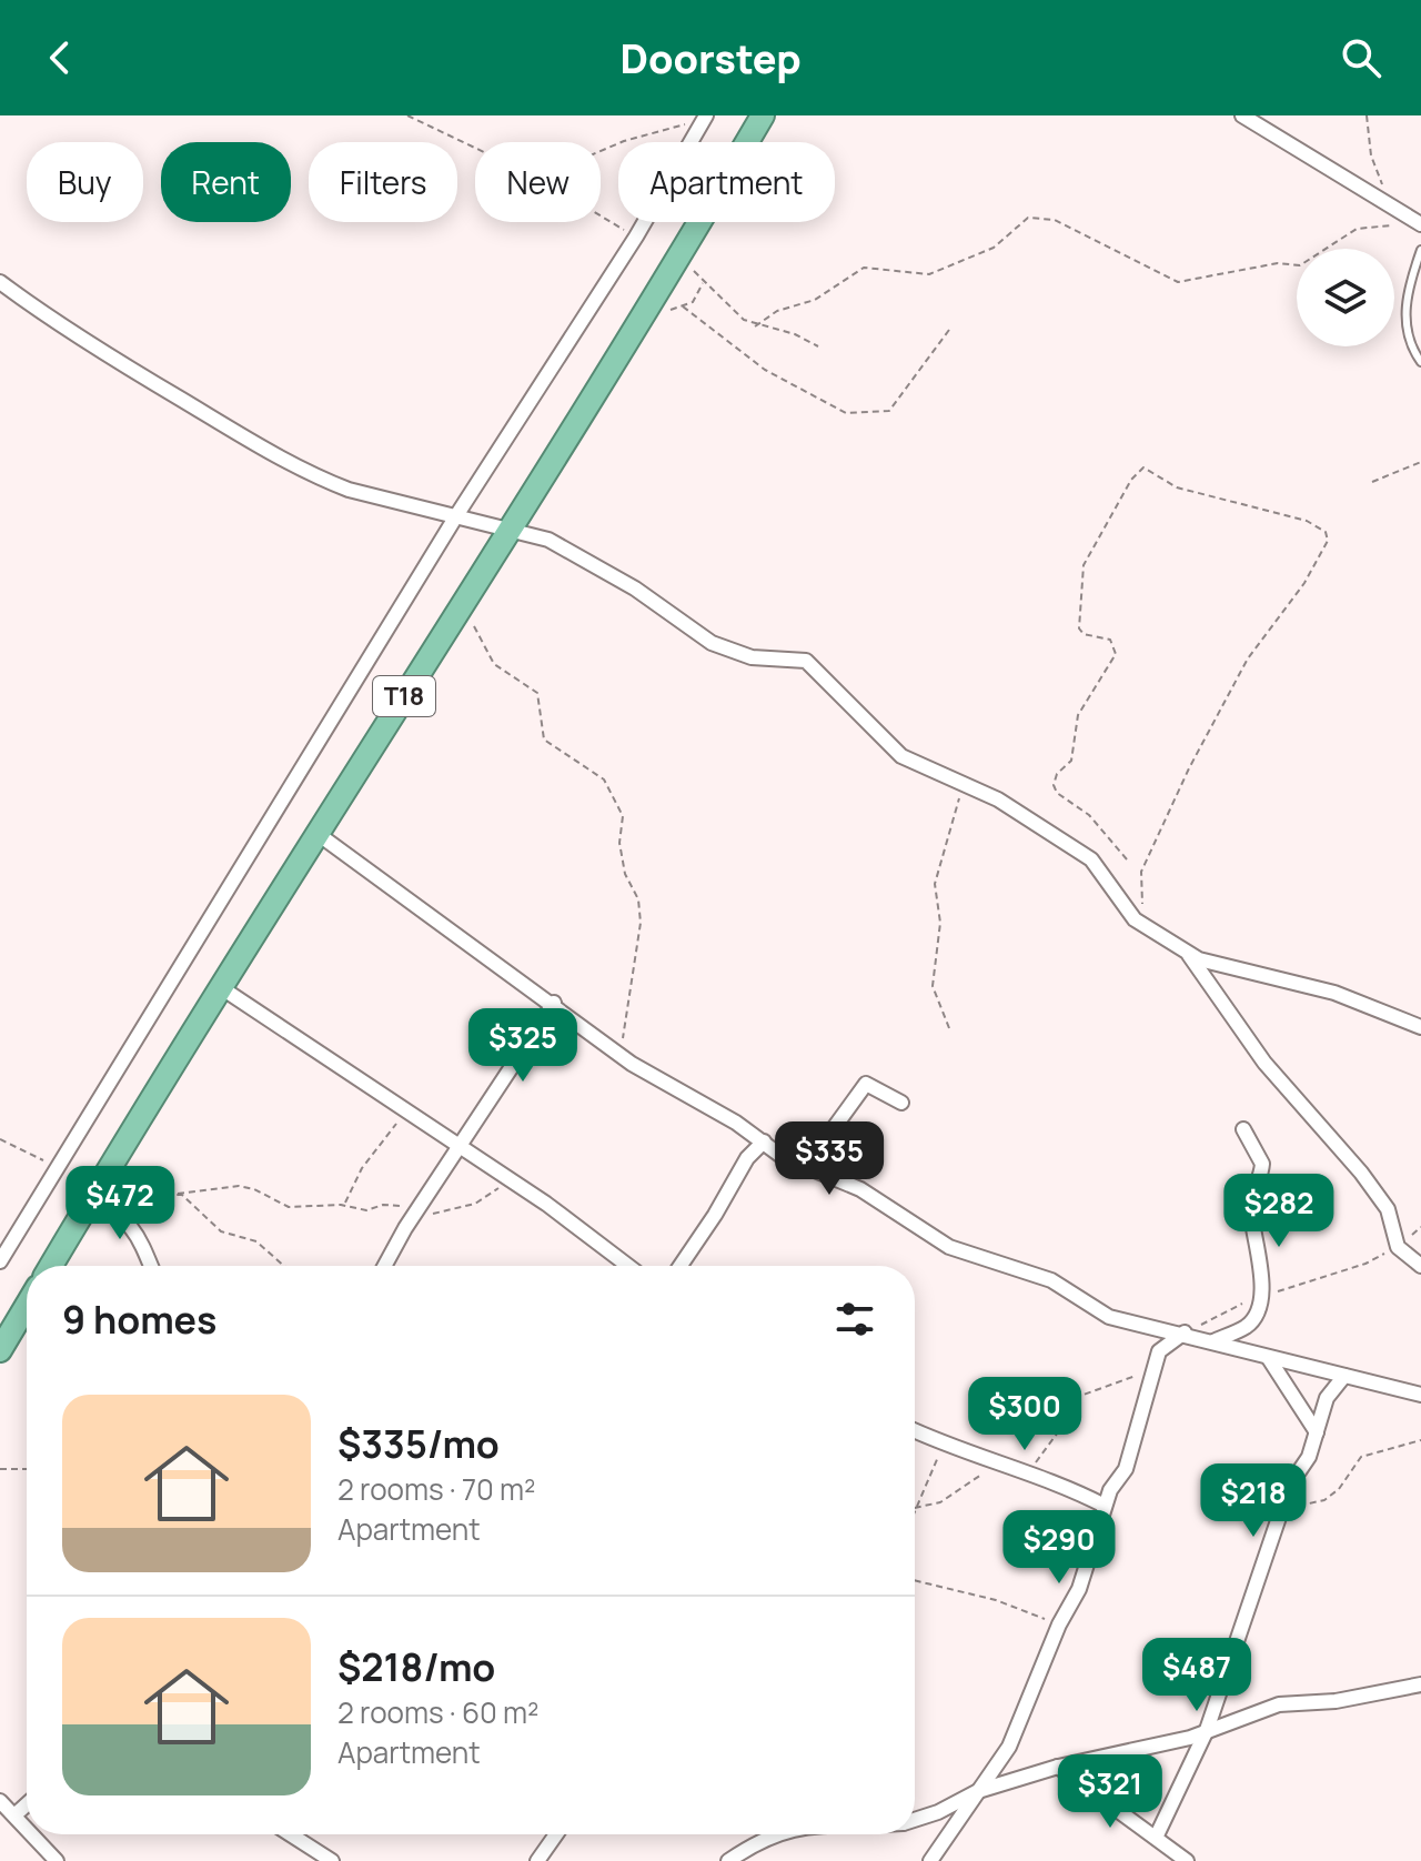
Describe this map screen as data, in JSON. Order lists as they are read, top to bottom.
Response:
{
  "streets": {
    "highway": ["T18"]
  },
  "page": {
    "header": "Doorstep",
    "chip": [
      "Buy",
      "Rent",
      "Filters",
      "New",
      "Apartment"
    ],
    "price": [
      "$325",
      "$335",
      "$472",
      "$282",
      "$300",
      "$218",
      "$290",
      "$487",
      "$321"
    ],
    "heading": "9 homes",
    "list": [
      {
        "name": "$335/mo",
        "note": "2 rooms · 70 m² · Apartment"
      },
      {
        "name": "$218/mo",
        "note": "2 rooms · 60 m² · Apartment"
      }
    ]
  }
}
